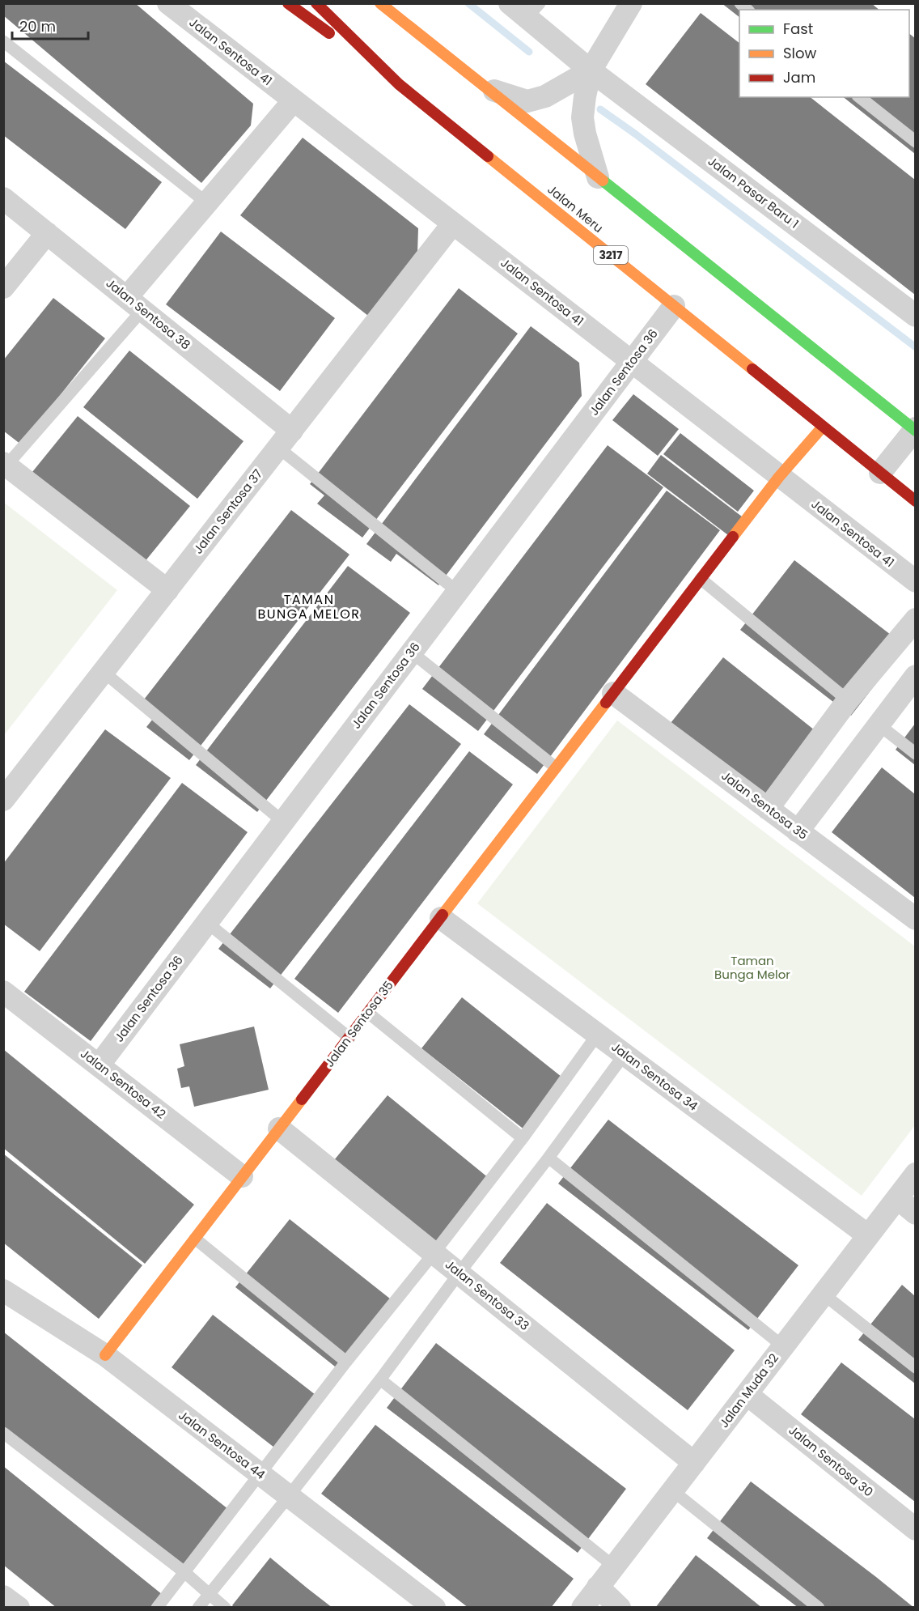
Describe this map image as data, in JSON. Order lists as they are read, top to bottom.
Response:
{
  "streets": {
    "main road": ["Jalan Meru", "3217", "Jalan Sentosa 35"],
    "street": [
      "Jalan Sentosa 41",
      "Jalan Pasar Baru 1",
      "Jalan Sentosa 38",
      "Jalan Sentosa 36",
      "Jalan Sentosa 37",
      "Jalan Sentosa 34",
      "Jalan Sentosa 42",
      "Jalan Sentosa 33",
      "Jalan Muda 32",
      "Jalan Sentosa 44",
      "Jalan Sentosa 30"
    ]
  },
  "crossings": [
    ["Jalan Sentosa 41", "Jalan Sentosa 36"],
    ["Jalan Sentosa 41", "Jalan Sentosa 37"],
    ["Jalan Sentosa 41", "Jalan Sentosa 35"],
    ["Jalan Meru", "Jalan Sentosa 36"],
    ["Jalan Meru", "Jalan Sentosa 35"],
    ["Jalan Sentosa 38", "Jalan Sentosa 37"],
    ["Jalan Sentosa 36", "Jalan Sentosa 42"],
    ["Jalan Sentosa 35", "Jalan Sentosa 34"],
    ["Jalan Sentosa 35", "Jalan Sentosa 42"],
    ["Jalan Sentosa 35", "Jalan Sentosa 33"],
    ["Jalan Sentosa 35", "Jalan Sentosa 44"],
    ["Jalan Sentosa 34", "Jalan Muda 32"],
    ["Jalan Sentosa 33", "Jalan Muda 32"],
    ["Jalan Muda 32", "Jalan Sentosa 30"]
  ],
  "districts": ["TAMAN BUNGA MELOR"],
  "parks": ["Taman Bunga Melor"],
  "legend": ["Fast", "Slow", "Jam"],
  "scale_bar": "20 m"
}
